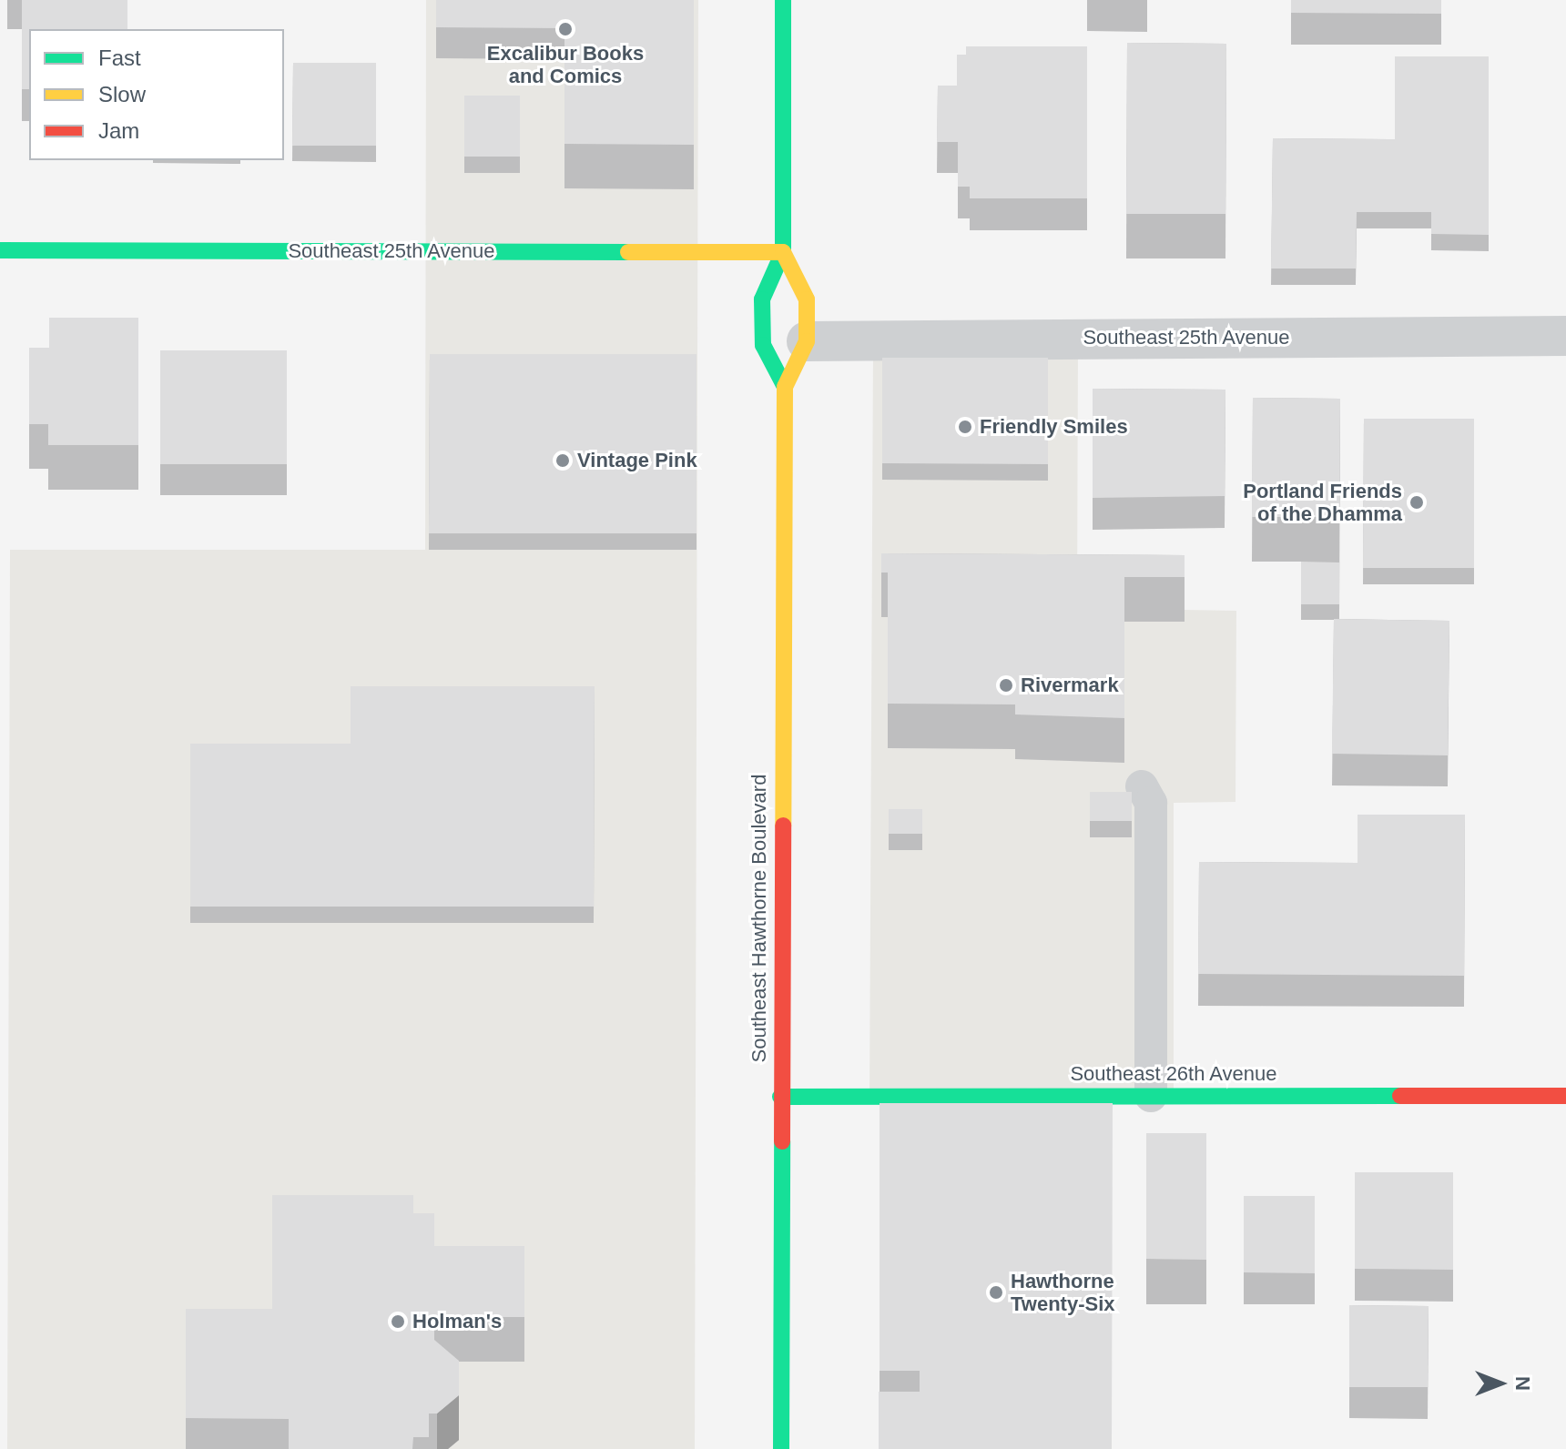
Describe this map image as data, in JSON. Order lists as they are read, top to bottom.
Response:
{
  "streets": {
    "main road": ["Southeast 25th Avenue", "Southeast Hawthorne Boulevard", "Southeast 26th Avenue"]
  },
  "crossings": [
    ["Southeast 25th Avenue", "Southeast Hawthorne Boulevard"],
    ["Southeast Hawthorne Boulevard", "Southeast 26th Avenue"]
  ],
  "places": [
    "Excalibur Books and Comics",
    "Friendly Smiles",
    "Vintage Pink",
    "Portland Friends of the Dhamma",
    "Rivermark",
    "Hawthorne Twenty-Six",
    "Holman's"
  ],
  "legend": ["Fast", "Slow", "Jam"],
  "north": "right"
}
